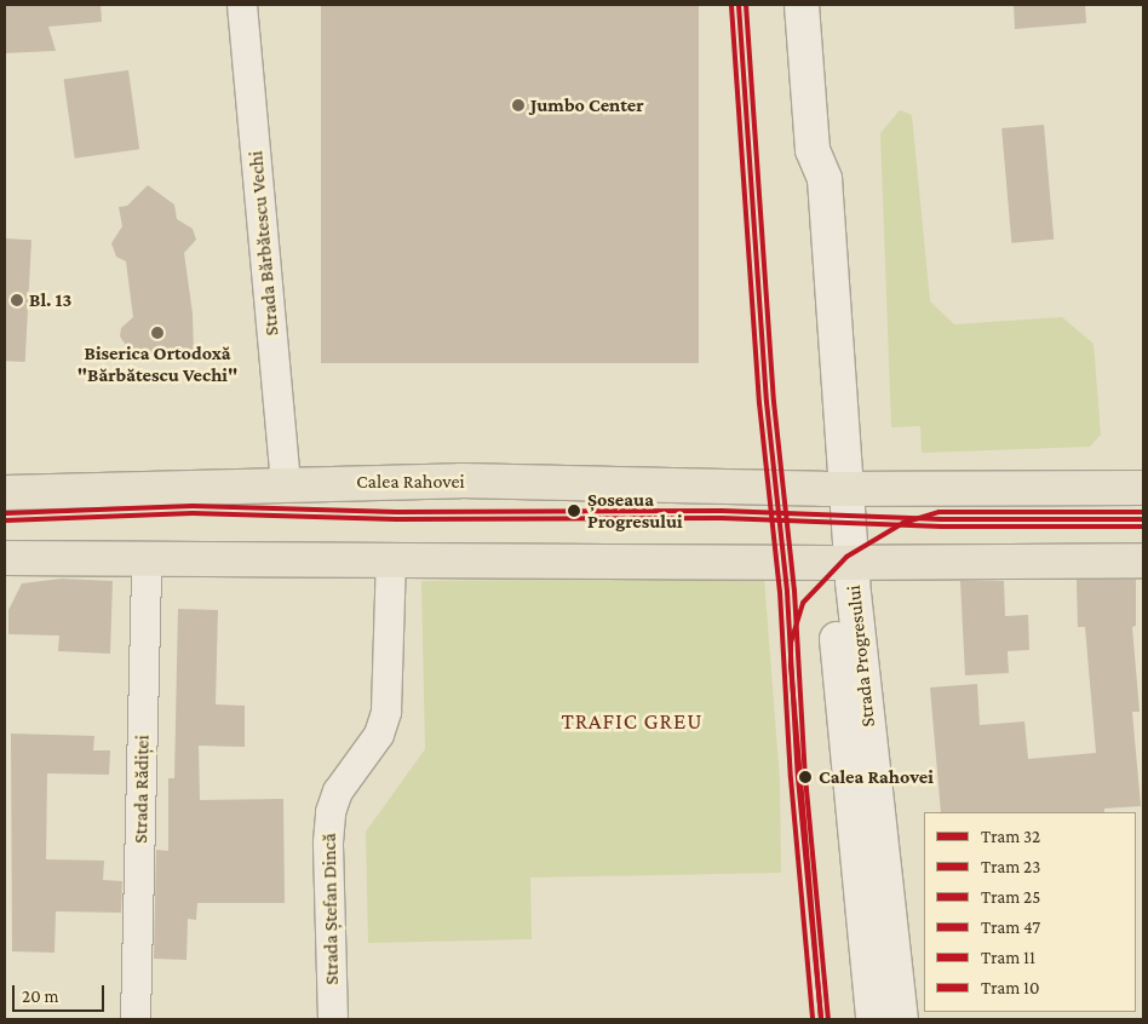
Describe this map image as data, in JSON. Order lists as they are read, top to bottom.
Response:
{
  "streets": {
    "main road": ["Calea Rahovei", "Strada Progresului"],
    "street": ["Strada Bărbătescu Vechi", "Strada Rădiței", "Strada Ștefan Dincă"]
  },
  "crossings": [
    ["Strada Bărbătescu Vechi", "Calea Rahovei"],
    ["Calea Rahovei", "Strada Progresului"]
  ],
  "districts": ["TRAFIC GREU"],
  "places": [
    "Jumbo Center",
    "Bl. 13",
    "Biserica Ortodoxă \"Bărbătescu Vechi\"",
    "Șoseaua Progresului",
    "Calea Rahovei"
  ],
  "lines": [
    "tram line 25",
    "tram line 47",
    "tram line 10",
    "tram line 32",
    "tram line 11",
    "tram line 23"
  ],
  "legend": [
    "Tram 32",
    "Tram 23",
    "Tram 25",
    "Tram 47",
    "Tram 11",
    "Tram 10"
  ],
  "scale_bar": "20 m"
}
